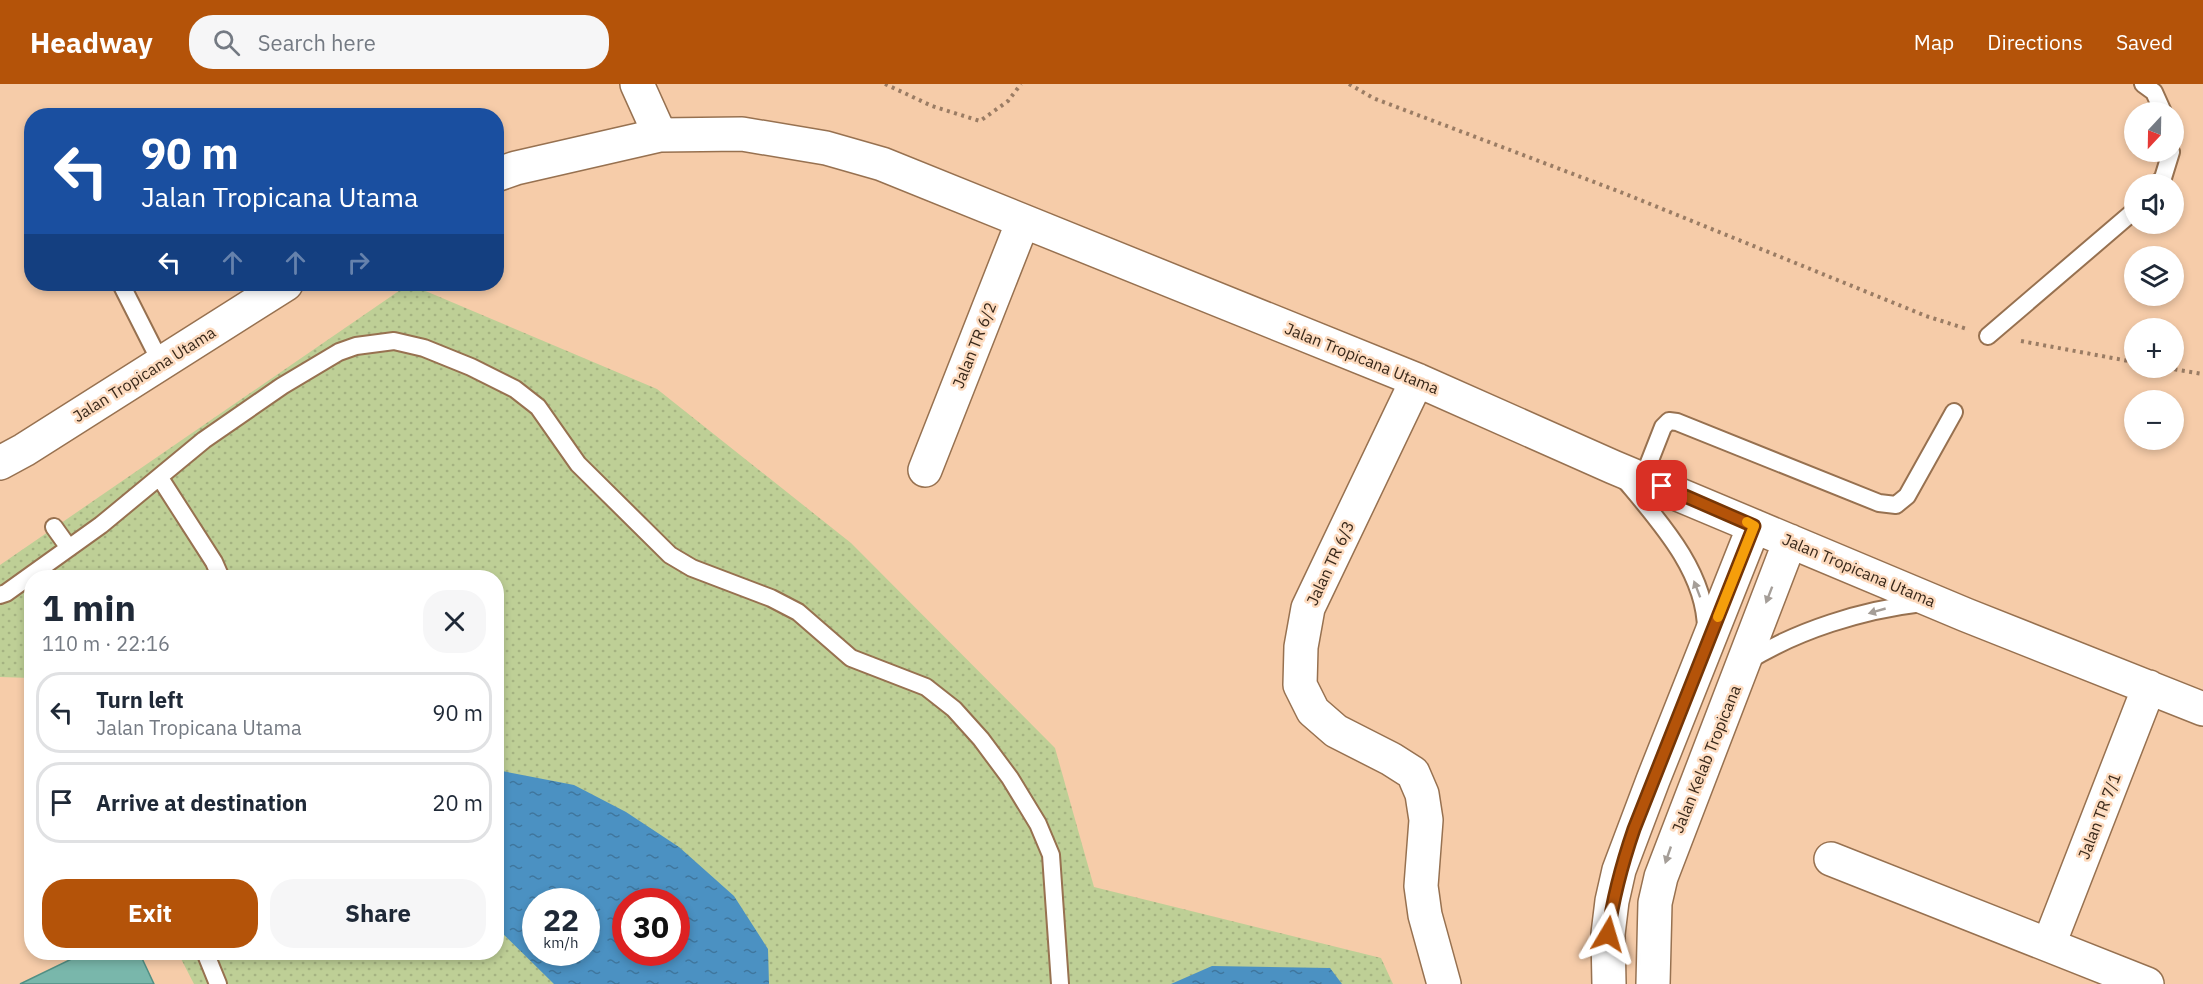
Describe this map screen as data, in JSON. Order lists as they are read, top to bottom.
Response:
{
  "streets": {
    "street": [
      "Jalan TR 6/2",
      "Jalan Tropicana Utama",
      "Jalan TR 6/3",
      "Jalan Kelab Tropicana",
      "Jalan TR 7/1"
    ]
  },
  "crossings": [
    ["Jalan TR 6/2", "Jalan Tropicana Utama"],
    ["Jalan Tropicana Utama", "Jalan TR 6/3"],
    ["Jalan Tropicana Utama", "Jalan Kelab Tropicana"],
    ["Jalan Tropicana Utama", "Jalan TR 7/1"]
  ],
  "north": "bottom",
  "page": {
    "header": "Headway",
    "search": "Search here",
    "nav": ["Map", "Directions", "Saved"],
    "map_buttons": ["+", "−"],
    "turn": ["90 m", "Jalan Tropicana Utama"],
    "heading": ["1 min", "110 m · 22:16"],
    "list": [
      {
        "name": "Turn left",
        "note": "Jalan Tropicana Utama",
        "value": "90 m"
      },
      {
        "name": "Arrive at destination",
        "value": "20 m"
      }
    ],
    "buttons": ["Exit", "Share"],
    "speed": "22 km/h",
    "limit": "30"
  }
}
